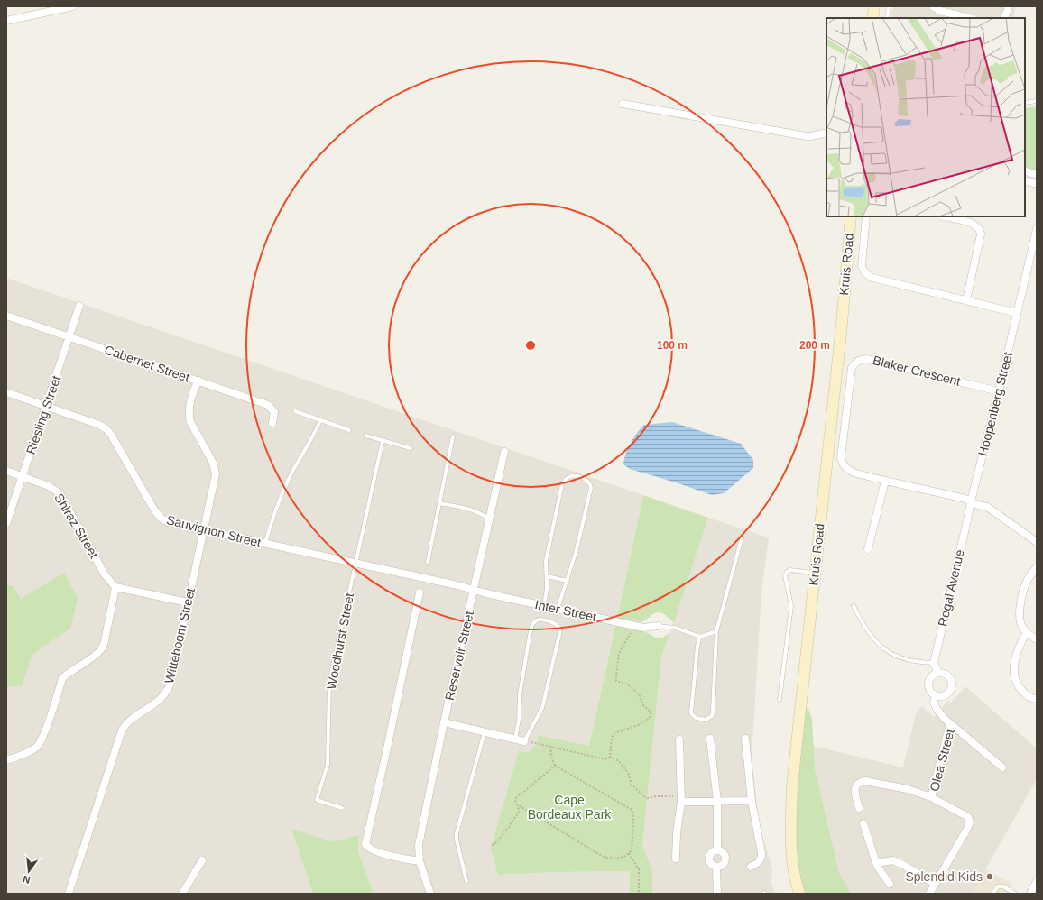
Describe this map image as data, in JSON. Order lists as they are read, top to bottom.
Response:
{
  "streets": {
    "street": [
      "Kruis Road",
      "Cabernet Street",
      "Blaker Crescent",
      "Hoopenberg Street",
      "Riesling Street",
      "Shiraz Street",
      "Sauvignon Street",
      "Regal Avenue",
      "Inter Street",
      "Witteboom Street",
      "Reservoir Street",
      "Olea Street"
    ],
    "lane": ["Woodhurst Street"]
  },
  "crossings": [
    ["Cabernet Street", "Riesling Street"],
    ["Cabernet Street", "Witteboom Street"],
    ["Blaker Crescent", "Hoopenberg Street"],
    ["Blaker Crescent", "Regal Avenue"],
    ["Hoopenberg Street", "Regal Avenue"],
    ["Riesling Street", "Shiraz Street"],
    ["Riesling Street", "Sauvignon Street"],
    ["Sauvignon Street", "Inter Street"],
    ["Sauvignon Street", "Witteboom Street"],
    ["Sauvignon Street", "Woodhurst Street"],
    ["Sauvignon Street", "Reservoir Street"],
    ["Inter Street", "Reservoir Street"]
  ],
  "parks": ["Cape Bordeaux Park"],
  "places": ["Splendid Kids"],
  "north": "bottom",
  "rings": ["100 m", "200 m"]
}
